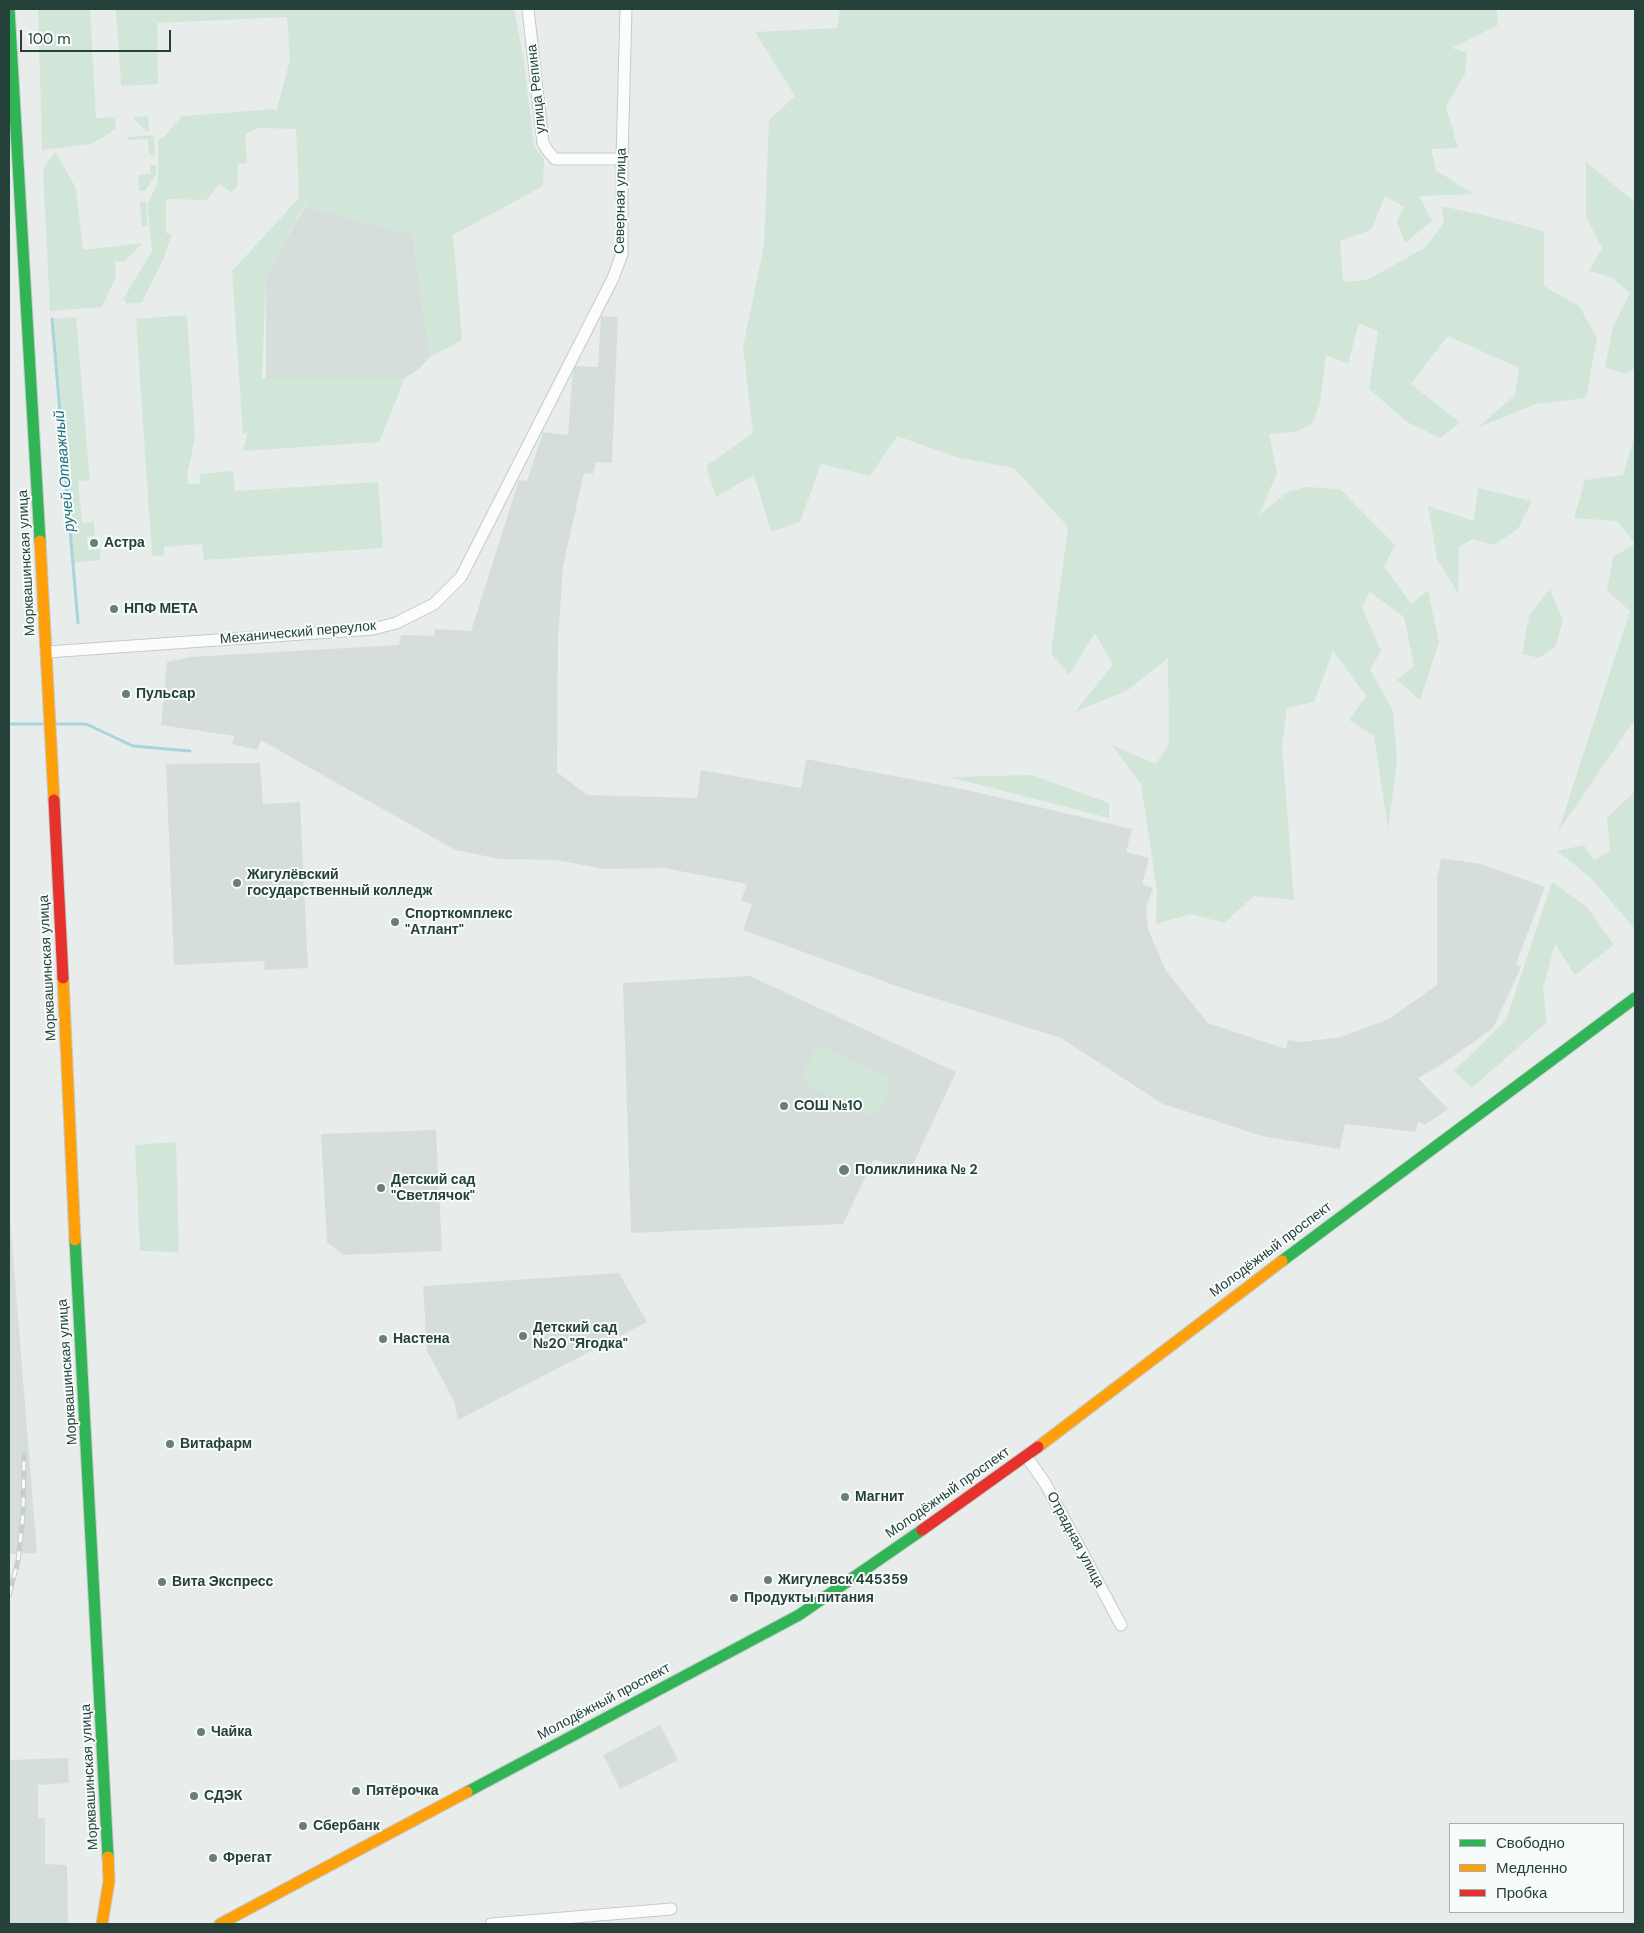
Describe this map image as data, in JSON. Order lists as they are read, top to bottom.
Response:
{
  "streets": {
    "street": [
      "улица Репина",
      "Северная улица",
      "Морквашинская улица",
      "Механический переулок",
      "Молодёжный проспект",
      "Отрадная улица"
    ]
  },
  "crossings": [
    ["улица Репина", "Северная улица"],
    ["Северная улица", "Механический переулок"],
    ["Морквашинская улица", "Механический переулок"],
    ["Молодёжный проспект", "Отрадная улица"]
  ],
  "water": ["ручей Отважный"],
  "places": [
    "Астра",
    "НПФ МЕТА",
    "Пульсар",
    "Жигулёвский государственный колледж",
    "Спорткомплекс \"Атлант\"",
    "СОШ №10",
    "Поликлиника № 2",
    "Детский сад \"Светлячок\"",
    "Детский сад №20 \"Ягодка\"",
    "Настена",
    "Витафарм",
    "Магнит",
    "Жигулевск 445359",
    "Вита Экспресс",
    "Продукты питания",
    "Чайка",
    "Пятёрочка",
    "СДЭК",
    "Сбербанк",
    "Фрегат"
  ],
  "legend": ["Свободно", "Медленно", "Пробка"],
  "scale_bar": "100 m"
}
